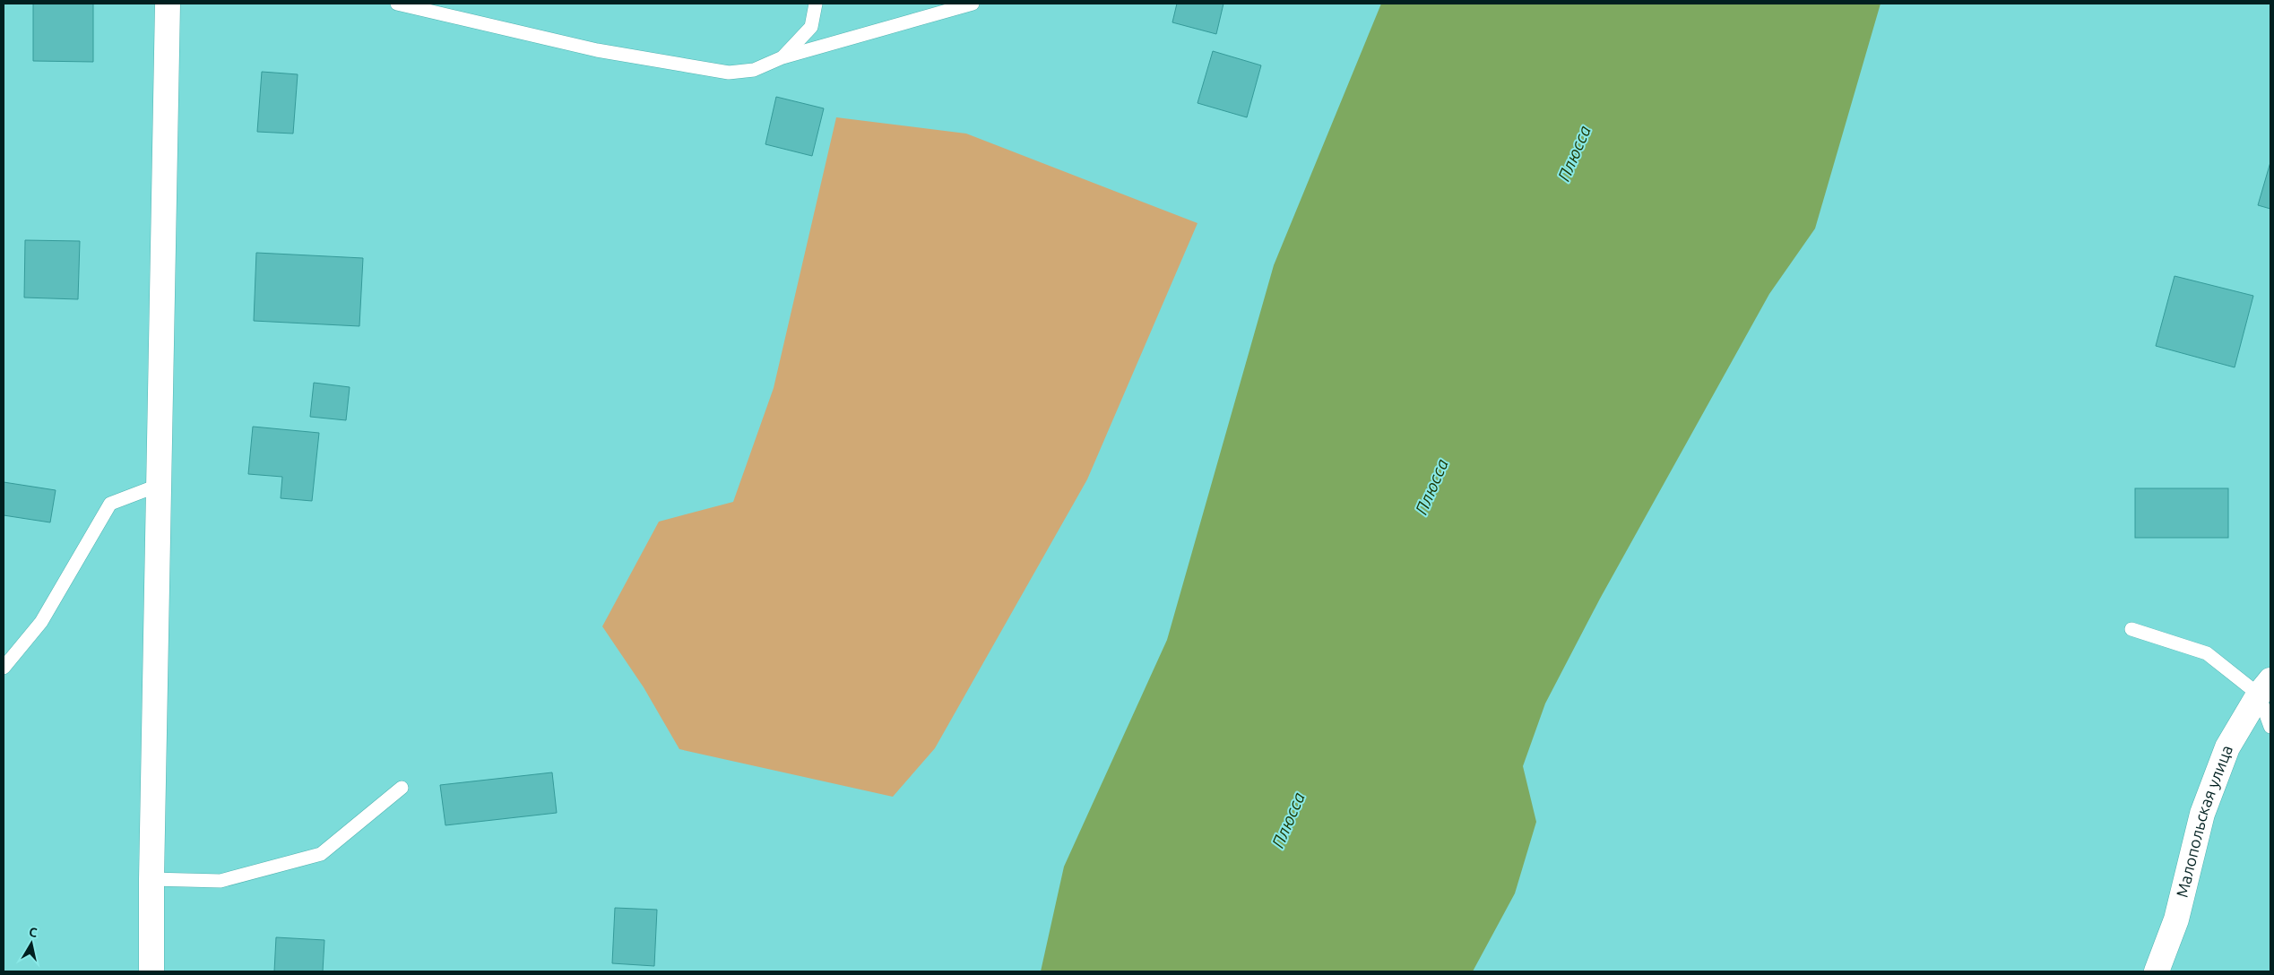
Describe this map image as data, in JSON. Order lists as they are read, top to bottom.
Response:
{
  "streets": {
    "street": ["Малопольская улица"]
  },
  "water": ["Плюсса"],
  "north": "top"
}
